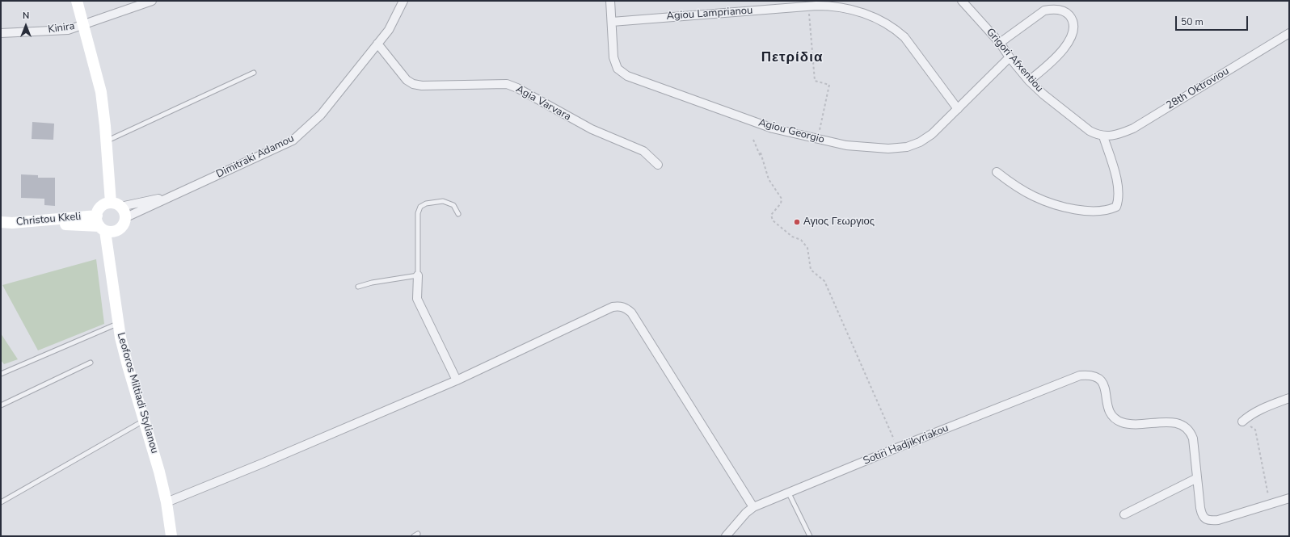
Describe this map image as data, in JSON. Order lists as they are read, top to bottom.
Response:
{
  "streets": {
    "main road": ["Leoforos Miltiadi Stylianou"],
    "street": [
      "Agiou Lamprianou",
      "Kinira",
      "Grigori Afxentiou",
      "28th Oktroviou",
      "Agia Varvara",
      "Agiou Georgio",
      "Dimitraki Adamou",
      "Sotiri Hadjikyriakou"
    ]
  },
  "crossings": [
    ["Agiou Lamprianou", "Agiou Georgio"],
    ["Grigori Afxentiou", "28th Oktroviou"],
    ["Grigori Afxentiou", "Agiou Georgio"],
    ["Agia Varvara", "Dimitraki Adamou"],
    ["Dimitraki Adamou", "Leoforos Miltiadi Stylianou"]
  ],
  "districts": ["Πετρίδια"],
  "places": ["Αγιος Γεωργιος"],
  "scale_bar": "50 m",
  "north": "top"
}
